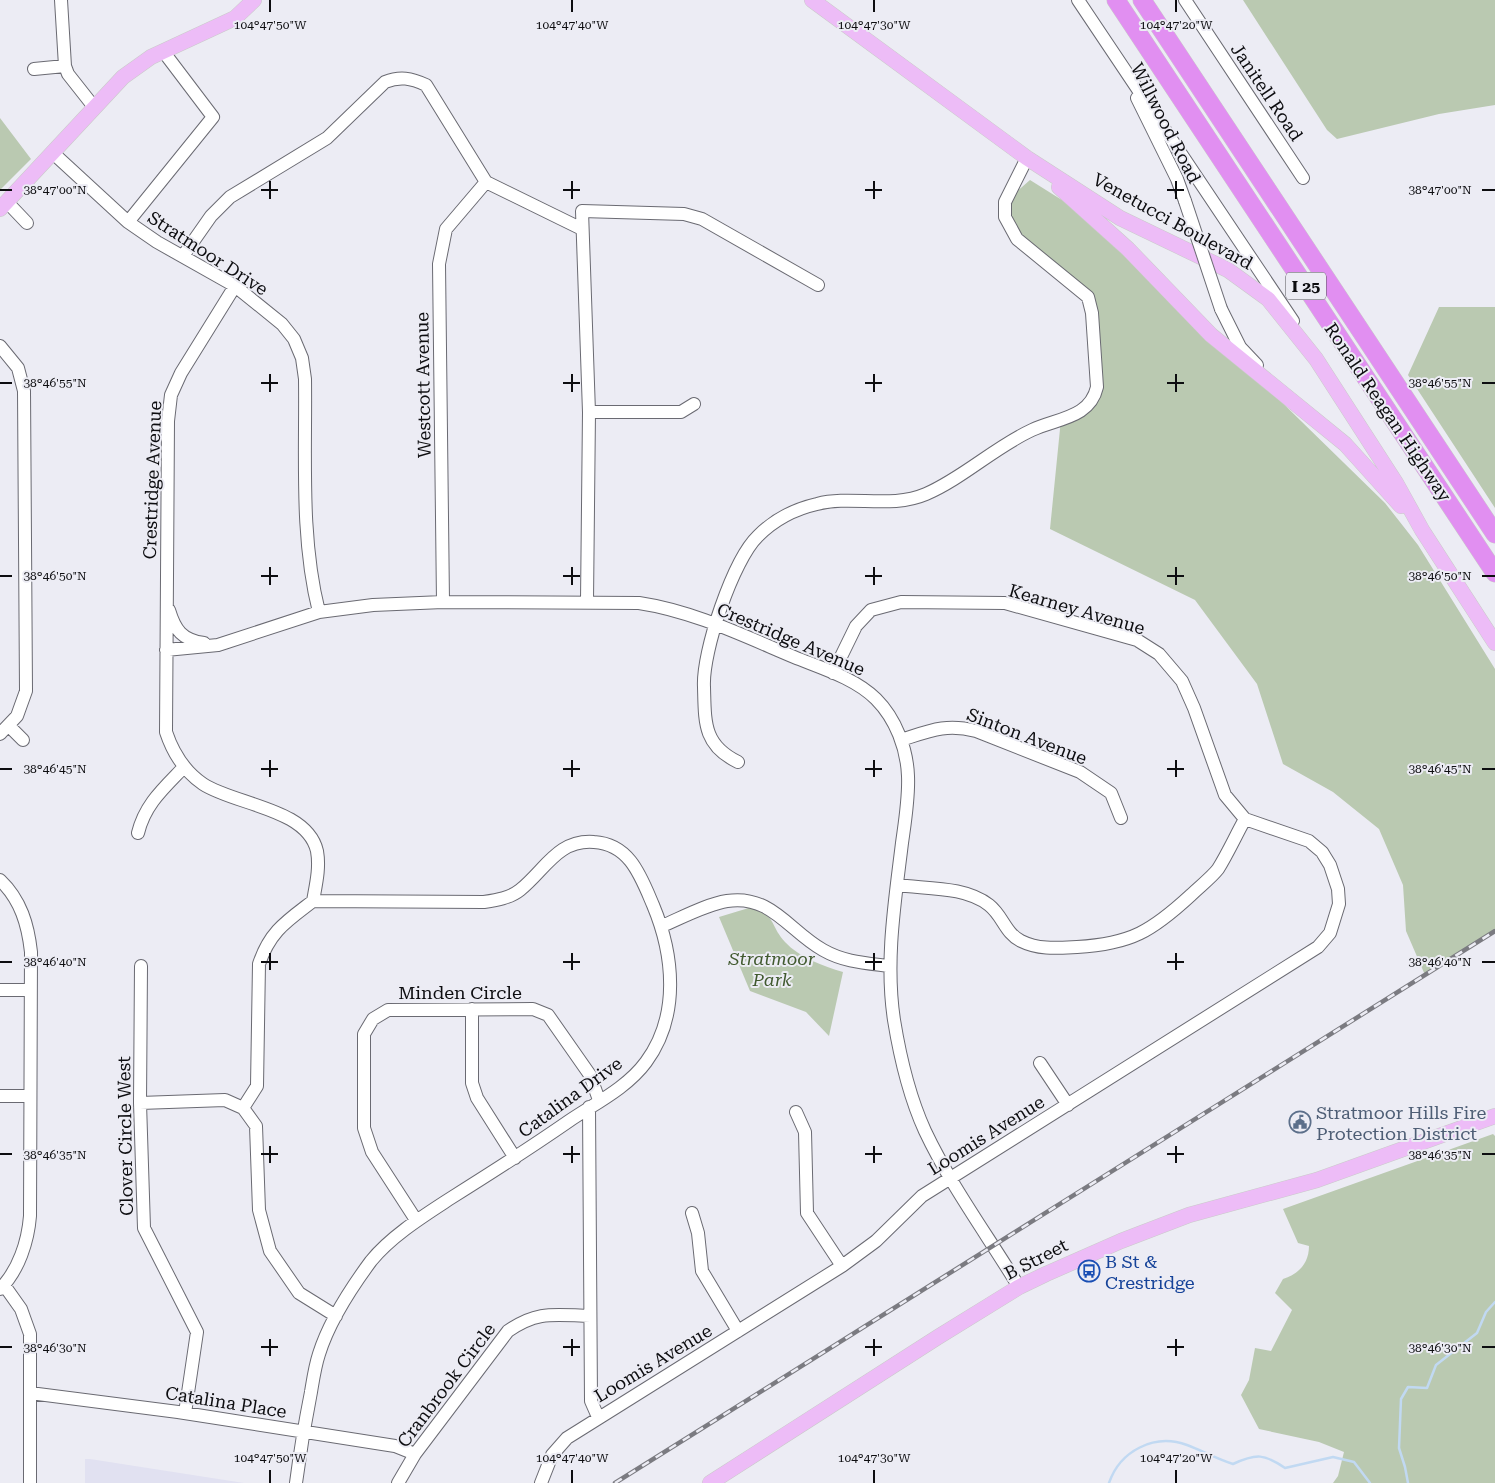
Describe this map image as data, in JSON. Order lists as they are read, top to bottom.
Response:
{
  "streets": {
    "highway": ["I 25", "Ronald Reagan Highway"],
    "main road": ["Venetucci Boulevard", "B Street"],
    "street": [
      "Janitell Road",
      "Willwood Road",
      "Stratmoor Drive",
      "Westcott Avenue",
      "Crestridge Avenue",
      "Kearney Avenue",
      "Sinton Avenue",
      "Minden Circle",
      "Catalina Drive",
      "Loomis Avenue",
      "Clover Circle West",
      "Cranbrook Circle",
      "Catalina Place"
    ]
  },
  "crossings": [
    ["Willwood Road", "Venetucci Boulevard"],
    ["Stratmoor Drive", "Crestridge Avenue"],
    ["Westcott Avenue", "Crestridge Avenue"],
    ["Crestridge Avenue", "Kearney Avenue"],
    ["Crestridge Avenue", "Sinton Avenue"],
    ["Crestridge Avenue", "Loomis Avenue"],
    ["Crestridge Avenue", "B Street"],
    ["Kearney Avenue", "Loomis Avenue"],
    ["Minden Circle", "Catalina Drive"],
    ["Catalina Drive", "Catalina Place"],
    ["Clover Circle West", "Catalina Place"],
    ["Cranbrook Circle", "Catalina Place"]
  ],
  "parks": ["Stratmoor Park"],
  "places": {
    "public building": ["Stratmoor Hills Fire Protection District"],
    "bus stop": ["B St & Crestridge"]
  },
  "coordinates": [
    "104°47'50\"W",
    "104°47'40\"W",
    "104°47'30\"W",
    "104°47'20\"W",
    "38°47'00\"N",
    "38°46'55\"N",
    "38°46'50\"N",
    "38°46'45\"N",
    "38°46'40\"N",
    "38°46'35\"N",
    "38°46'30\"N"
  ]
}
